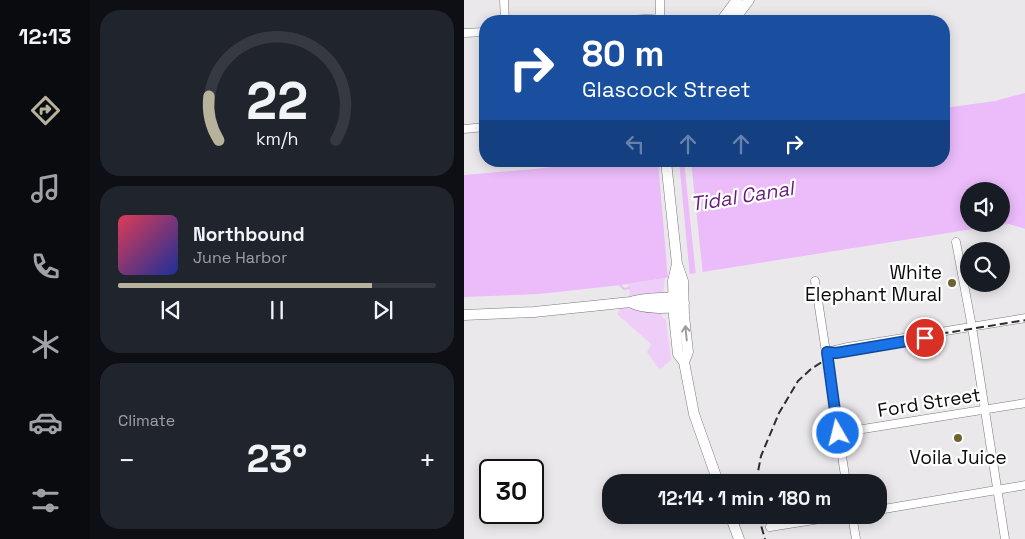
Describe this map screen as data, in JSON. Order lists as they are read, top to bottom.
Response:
{
  "streets": {
    "street": ["Ford Street"]
  },
  "water": ["Tidal Canal"],
  "places": ["White Elephant Mural", "Voila Juice"],
  "page": {
    "tabs": "12:13",
    "turn": ["80 m", "Glascock Street"],
    "song": ["Northbound", "June Harbor"],
    "tile": "Climate",
    "heat": ["−", "23°", "+"],
    "limit": "30",
    "trip": "12:14 · 1 min · 180 m",
    "gauge": ["22", "km/h"]
  }
}
